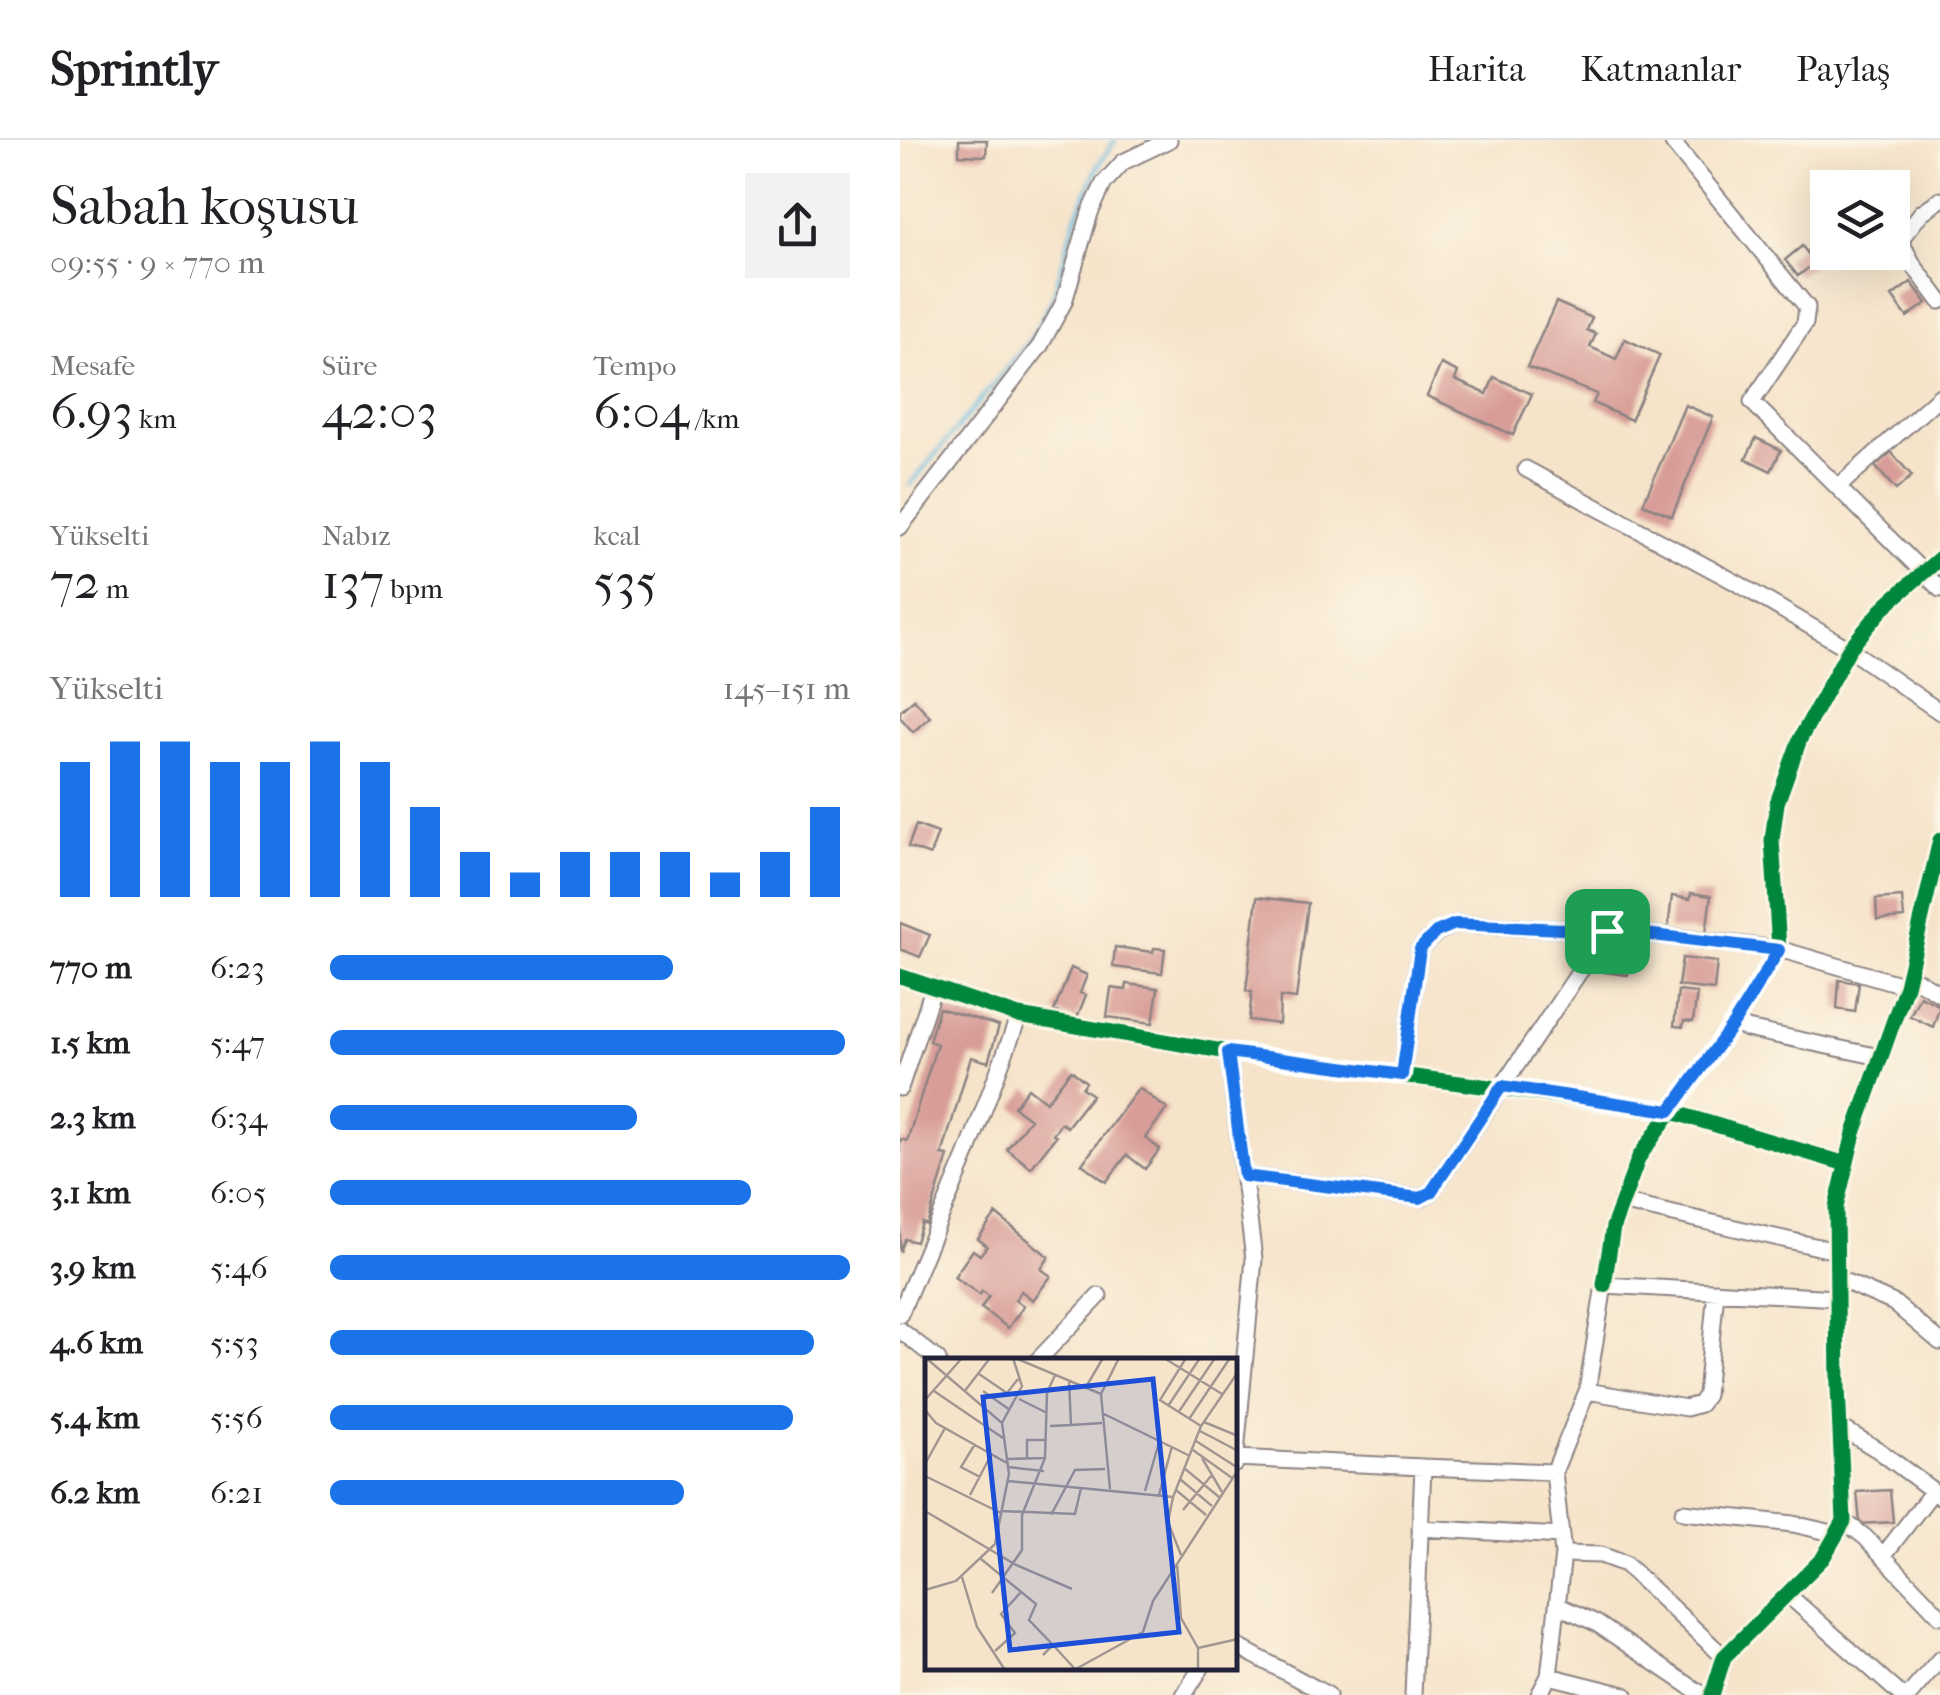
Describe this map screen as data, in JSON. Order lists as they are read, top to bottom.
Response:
{
  "page": {
    "header": "Sprintly",
    "nav": ["Harita", "Katmanlar", "Paylaş"],
    "heading": ["Sabah koşusu", "09:55 · 9 × 770 m"],
    "stats": [
      ["Mesafe", "6.93 km"],
      ["Süre", "42:03"],
      ["Tempo", "6:04 /km"],
      ["Yükselti", "72 m"],
      ["Nabız", "137 bpm"],
      ["kcal", "535"]
    ],
    "chart": ["Yükselti", "145–151 m"],
    "list": [
      {
        "name": "770 m",
        "note": "6:23"
      },
      {
        "name": "1.5 km",
        "note": "5:47"
      },
      {
        "name": "2.3 km",
        "note": "6:34"
      },
      {
        "name": "3.1 km",
        "note": "6:05"
      },
      {
        "name": "3.9 km",
        "note": "5:46"
      },
      {
        "name": "4.6 km",
        "note": "5:53"
      },
      {
        "name": "5.4 km",
        "note": "5:56"
      },
      {
        "name": "6.2 km",
        "note": "6:21"
      }
    ]
  }
}
